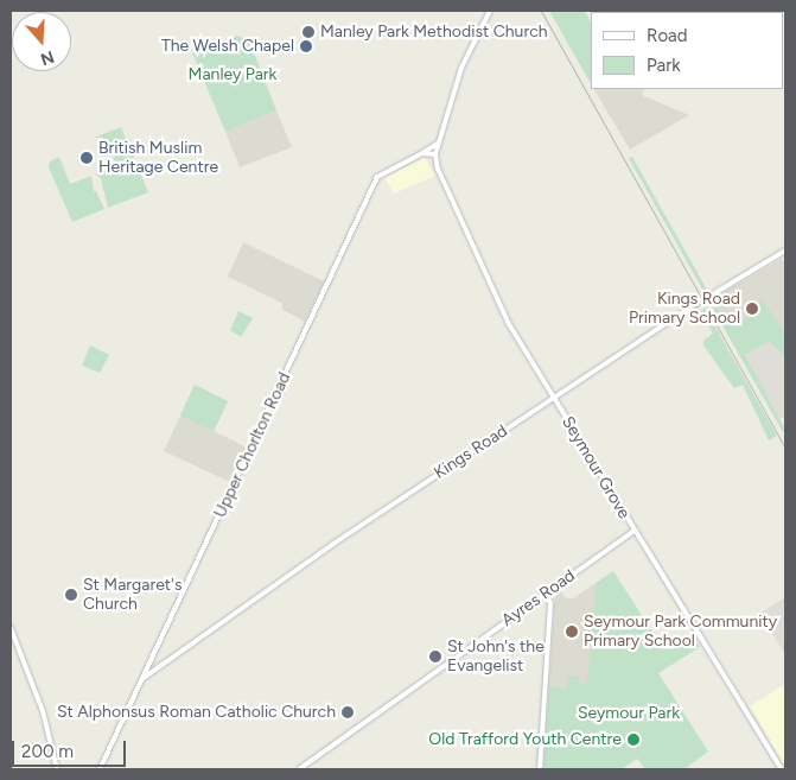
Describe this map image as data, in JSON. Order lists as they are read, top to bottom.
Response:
{
  "streets": {
    "main road": [
      "Upper Chorlton Road",
      "Kings Road",
      "Seymour Grove",
      "Ayres Road"
    ]
  },
  "crossings": [
    ["Upper Chorlton Road", "Kings Road"],
    ["Kings Road", "Seymour Grove"],
    ["Seymour Grove", "Ayres Road"]
  ],
  "parks": ["Manley Park", "Seymour Park"],
  "places": [
    "Manley Park Methodist Church",
    "The Welsh Chapel",
    "British Muslim Heritage Centre",
    "Kings Road Primary School",
    "St Margaret's Church",
    "Seymour Park Community Primary School",
    "St John's the Evangelist",
    "St Alphonsus Roman Catholic Church",
    "Old Trafford Youth Centre"
  ],
  "legend": ["Road", "Park"],
  "scale_bar": "200 m",
  "north": "bottom"
}
